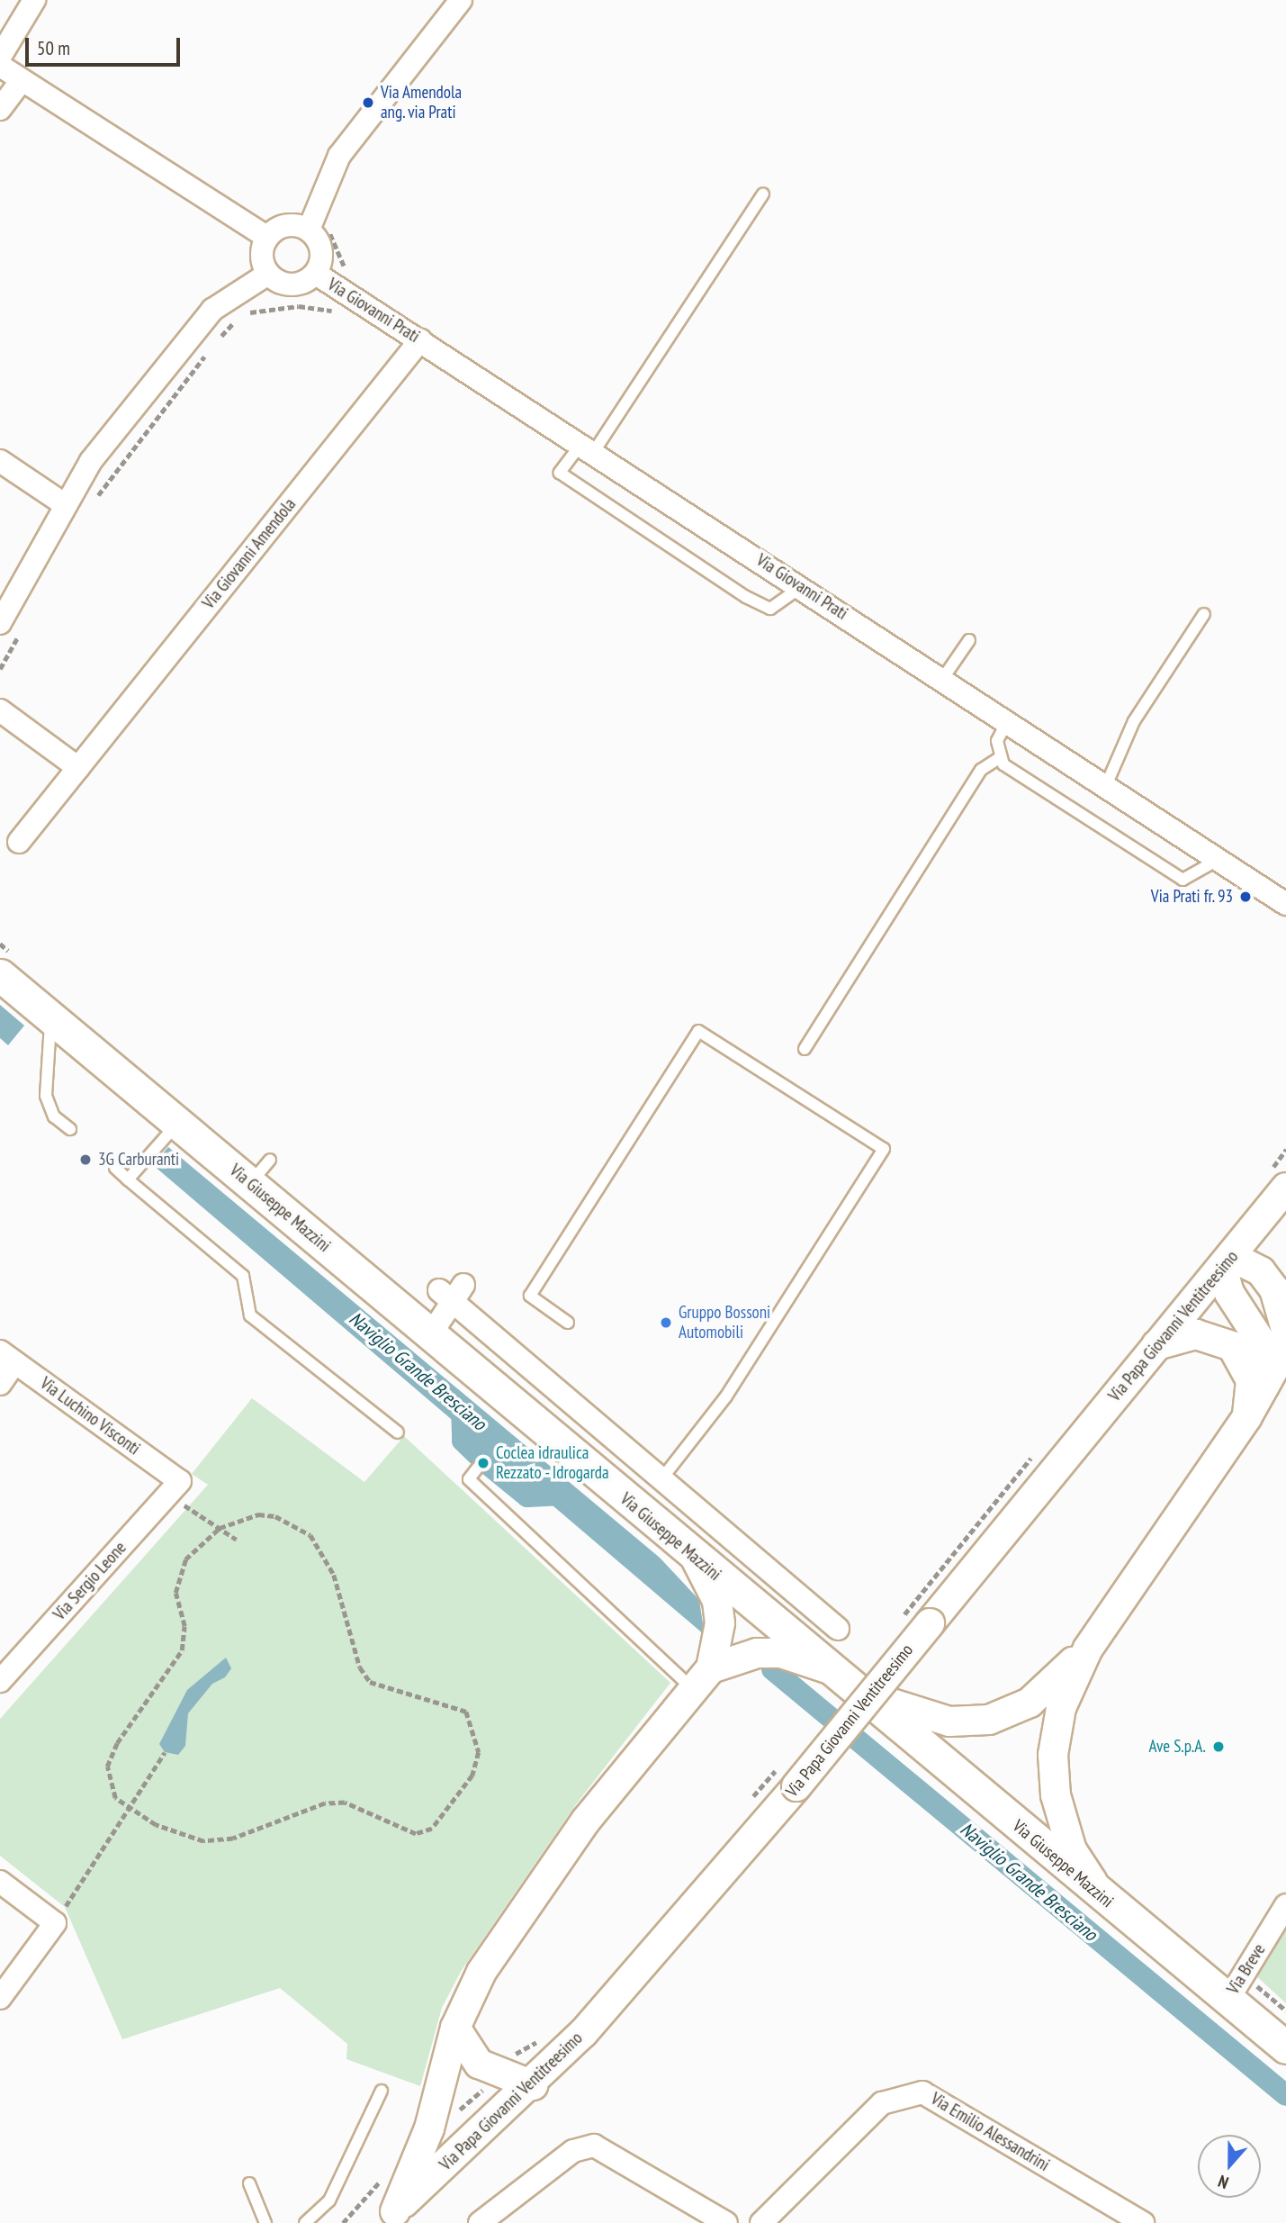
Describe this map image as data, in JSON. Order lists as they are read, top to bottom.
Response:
{
  "streets": {
    "main road": ["Via Giuseppe Mazzini"],
    "street": [
      "Via Giovanni Prati",
      "Via Giovanni Amendola",
      "Via Papa Giovanni Ventitreesimo",
      "Via Luchino Visconti",
      "Via Sergio Leone",
      "Via Breve",
      "Via Emilio Alessandrini"
    ]
  },
  "crossings": [
    ["Via Giovanni Prati", "Via Giovanni Amendola"],
    ["Via Giuseppe Mazzini", "Via Breve"],
    ["Via Luchino Visconti", "Via Sergio Leone"]
  ],
  "water": ["Naviglio Grande Bresciano"],
  "places": [
    "Via Amendola ang. via Prati",
    "Via Prati fr. 93",
    "3G Carburanti",
    "Gruppo Bossoni Automobili",
    "Coclea idraulica Rezzato - Idrogarda",
    "Ave S.p.A."
  ],
  "scale_bar": "50 m",
  "north": "bottom"
}
